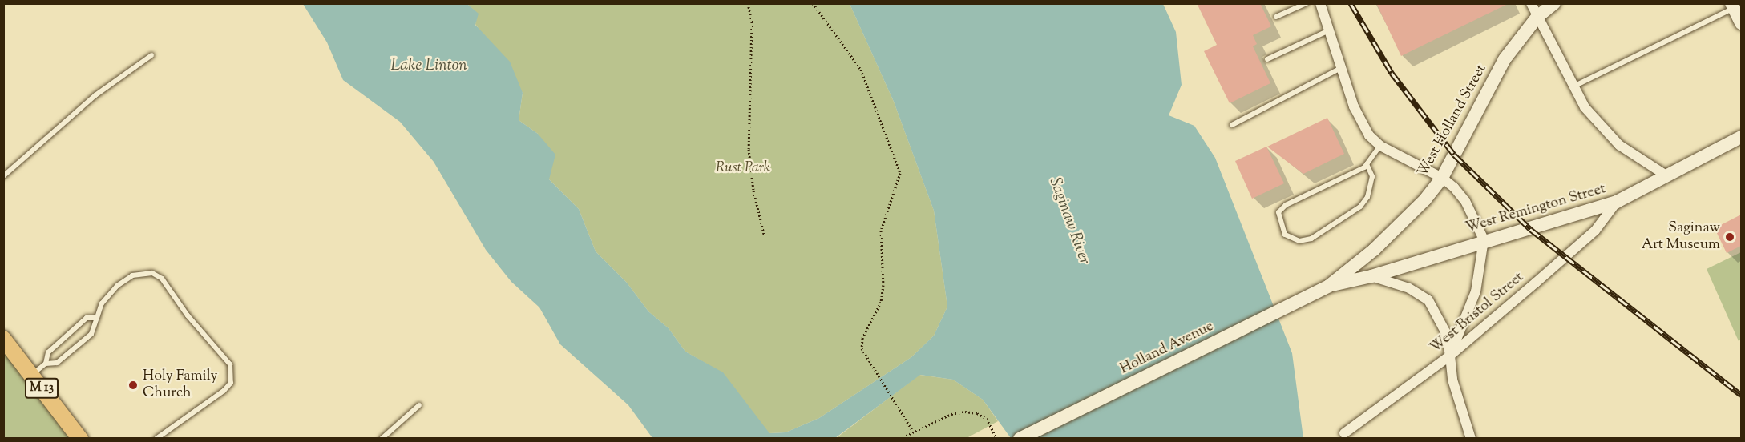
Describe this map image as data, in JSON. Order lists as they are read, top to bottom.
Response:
{
  "streets": {
    "main road": [
      "West Holland Street",
      "West Remington Street",
      "Holland Avenue",
      "M 13"
    ],
    "street": ["West Bristol Street"]
  },
  "crossings": [
    ["West Holland Street", "West Remington Street"],
    ["West Holland Street", "Holland Avenue"],
    ["West Remington Street", "West Bristol Street"],
    ["West Remington Street", "Holland Avenue"]
  ],
  "water": ["Lake Linton", "Saginaw River"],
  "parks": ["Rust Park"],
  "places": ["Saginaw Art Museum", "Holy Family Church"]
}
